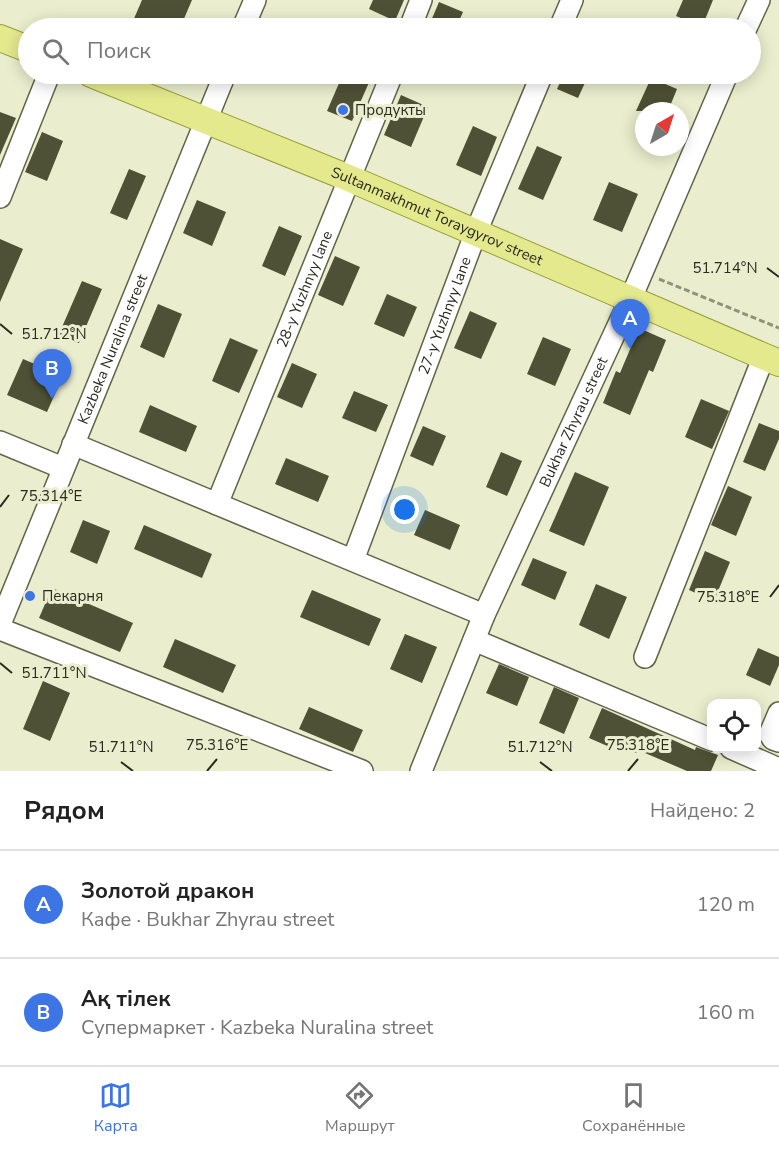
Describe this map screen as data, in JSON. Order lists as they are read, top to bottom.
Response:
{
  "streets": {
    "main road": ["Sultanmakhmut Toraygyrov street"],
    "street": [
      "28-y Yuzhnyy lane",
      "27-y Yuzhnyy lane",
      "Kazbeka Nuralina street",
      "Bukhar Zhyrau street"
    ]
  },
  "crossings": [
    ["Sultanmakhmut Toraygyrov street", "28-y Yuzhnyy lane"],
    ["Sultanmakhmut Toraygyrov street", "27-y Yuzhnyy lane"],
    ["Sultanmakhmut Toraygyrov street", "Kazbeka Nuralina street"],
    ["Sultanmakhmut Toraygyrov street", "Bukhar Zhyrau street"]
  ],
  "places": ["Продукты", "Пекарня"],
  "north": "top right",
  "page": {
    "search": "Поиск",
    "pins": ["A", "B"],
    "heading": ["Рядом", "Найдено: 2"],
    "list": [
      {
        "mark": "A",
        "name": "Золотой дракон",
        "note": "Кафе · Bukhar Zhyrau street",
        "value": "120 m"
      },
      {
        "mark": "B",
        "name": "Ақ тілек",
        "note": "Супермаркет · Kazbeka Nuralina street",
        "value": "160 m"
      }
    ],
    "nav": ["Карта", "Маршрут", "Сохранённые"]
  },
  "coordinates": [
    "51.714°N",
    "51.712°N",
    "75.314°E",
    "75.318°E",
    "51.711°N",
    "75.316°E"
  ]
}
